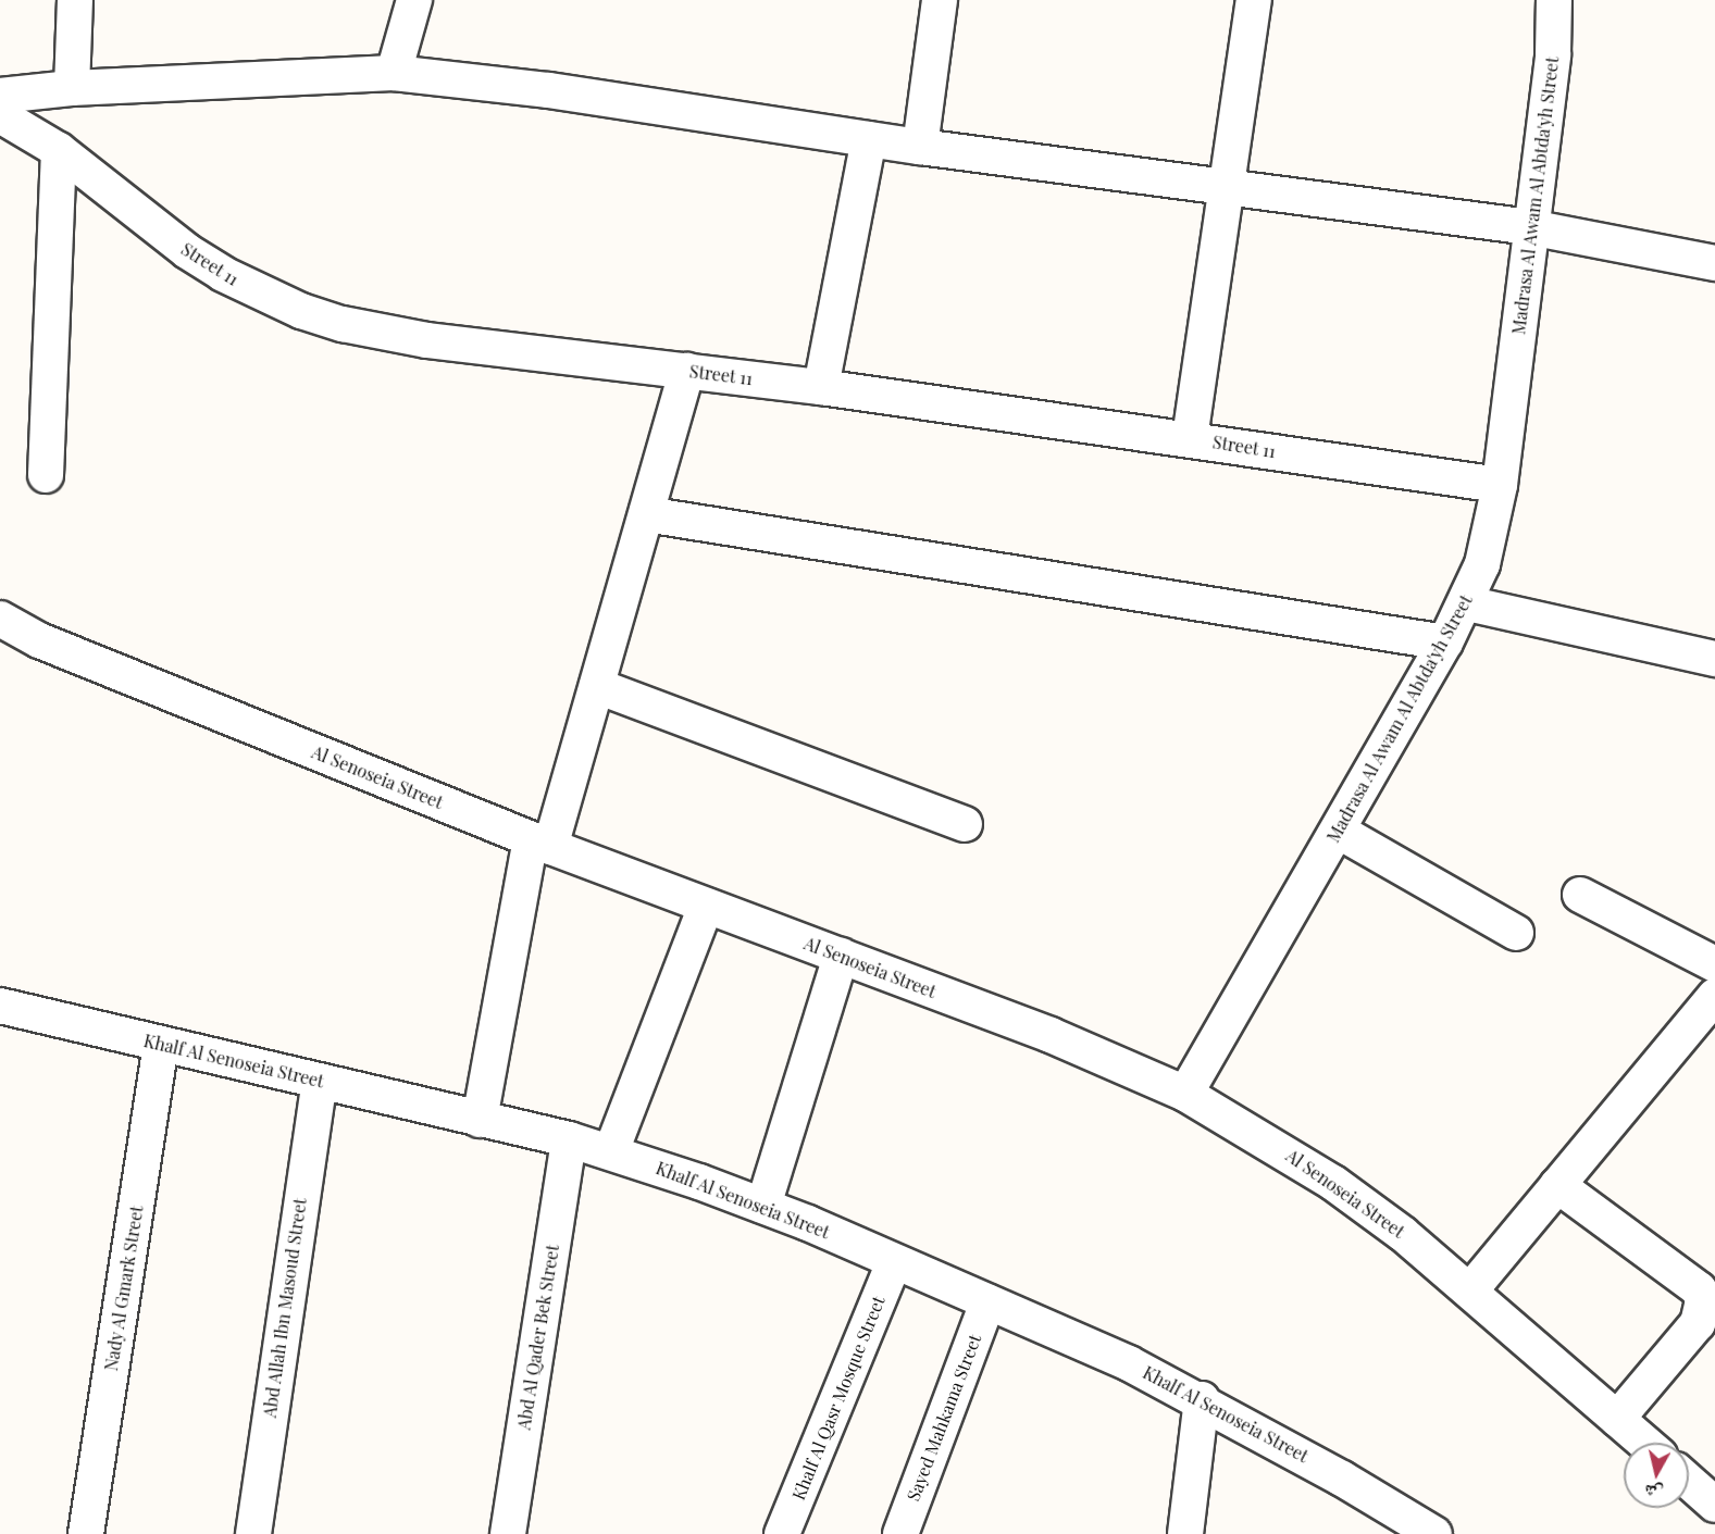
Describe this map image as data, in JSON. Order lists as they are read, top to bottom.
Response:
{
  "streets": {
    "street": [
      "Madrasa Al Awam Al Abtda'yh Street",
      "Street 11",
      "Al Senoseia Street",
      "Khalf Al Senoseia Street",
      "Nady Al Gmark Street",
      "Abd Allah Ibn Masoud Street",
      "Abd Al Qader Bek Street",
      "Khalf Al Qasr Mosque Street",
      "Sayed Mahkama Street"
    ]
  },
  "crossings": [
    ["Madrasa Al Awam Al Abtda'yh Street", "Street 11"],
    ["Madrasa Al Awam Al Abtda'yh Street", "Al Senoseia Street"],
    ["Khalf Al Senoseia Street", "Nady Al Gmark Street"],
    ["Khalf Al Senoseia Street", "Abd Allah Ibn Masoud Street"],
    ["Khalf Al Senoseia Street", "Abd Al Qader Bek Street"],
    ["Khalf Al Senoseia Street", "Khalf Al Qasr Mosque Street"],
    ["Khalf Al Senoseia Street", "Sayed Mahkama Street"]
  ],
  "north": "bottom"
}
